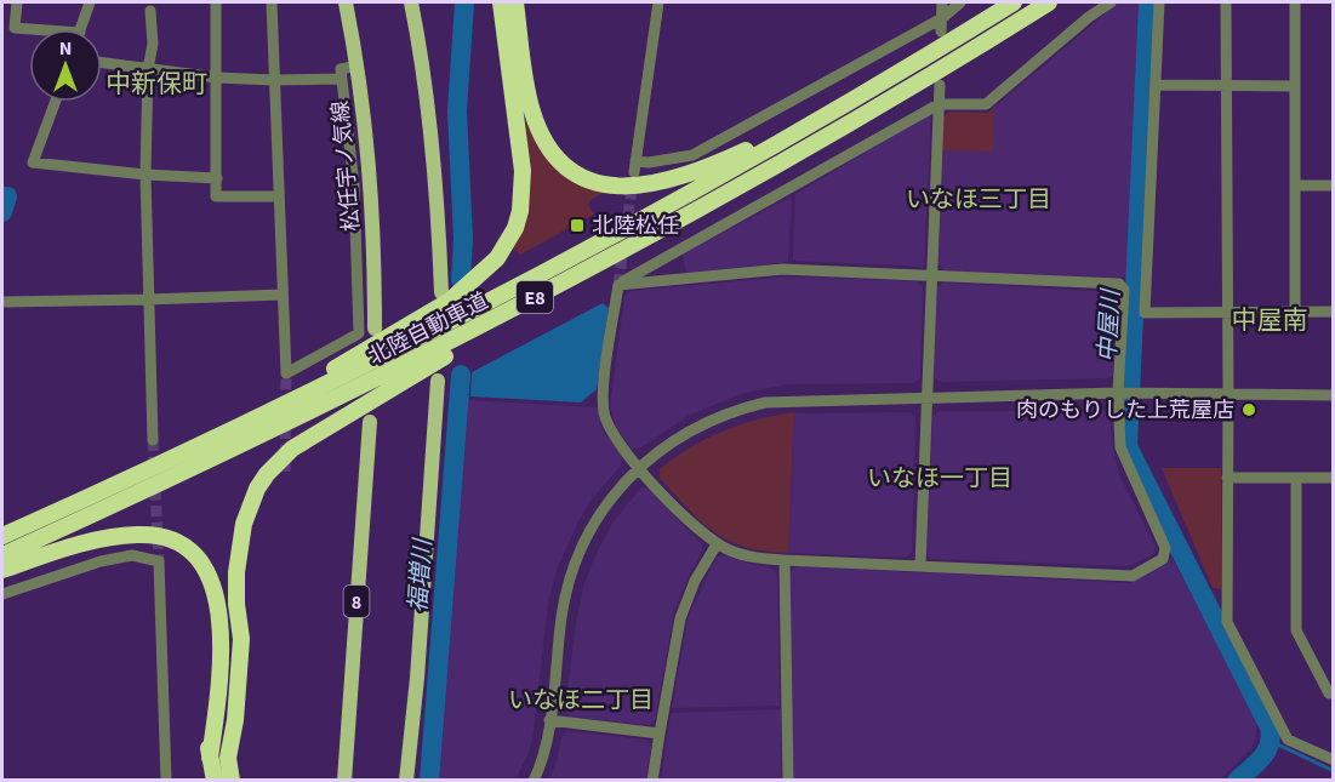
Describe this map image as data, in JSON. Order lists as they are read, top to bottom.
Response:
{
  "streets": {
    "highway": ["E8", "北陸自動車道"],
    "main road": ["松任宇ノ気線", "8"]
  },
  "districts": [
    "中新保町",
    "いなほ三丁目",
    "中屋南",
    "いなほ一丁目",
    "いなほ二丁目"
  ],
  "water": ["中屋川", "福増川"],
  "places": {
    "transit": ["北陸松任"],
    "other": ["肉のもりした上荒屋店"]
  },
  "north": "top"
}
